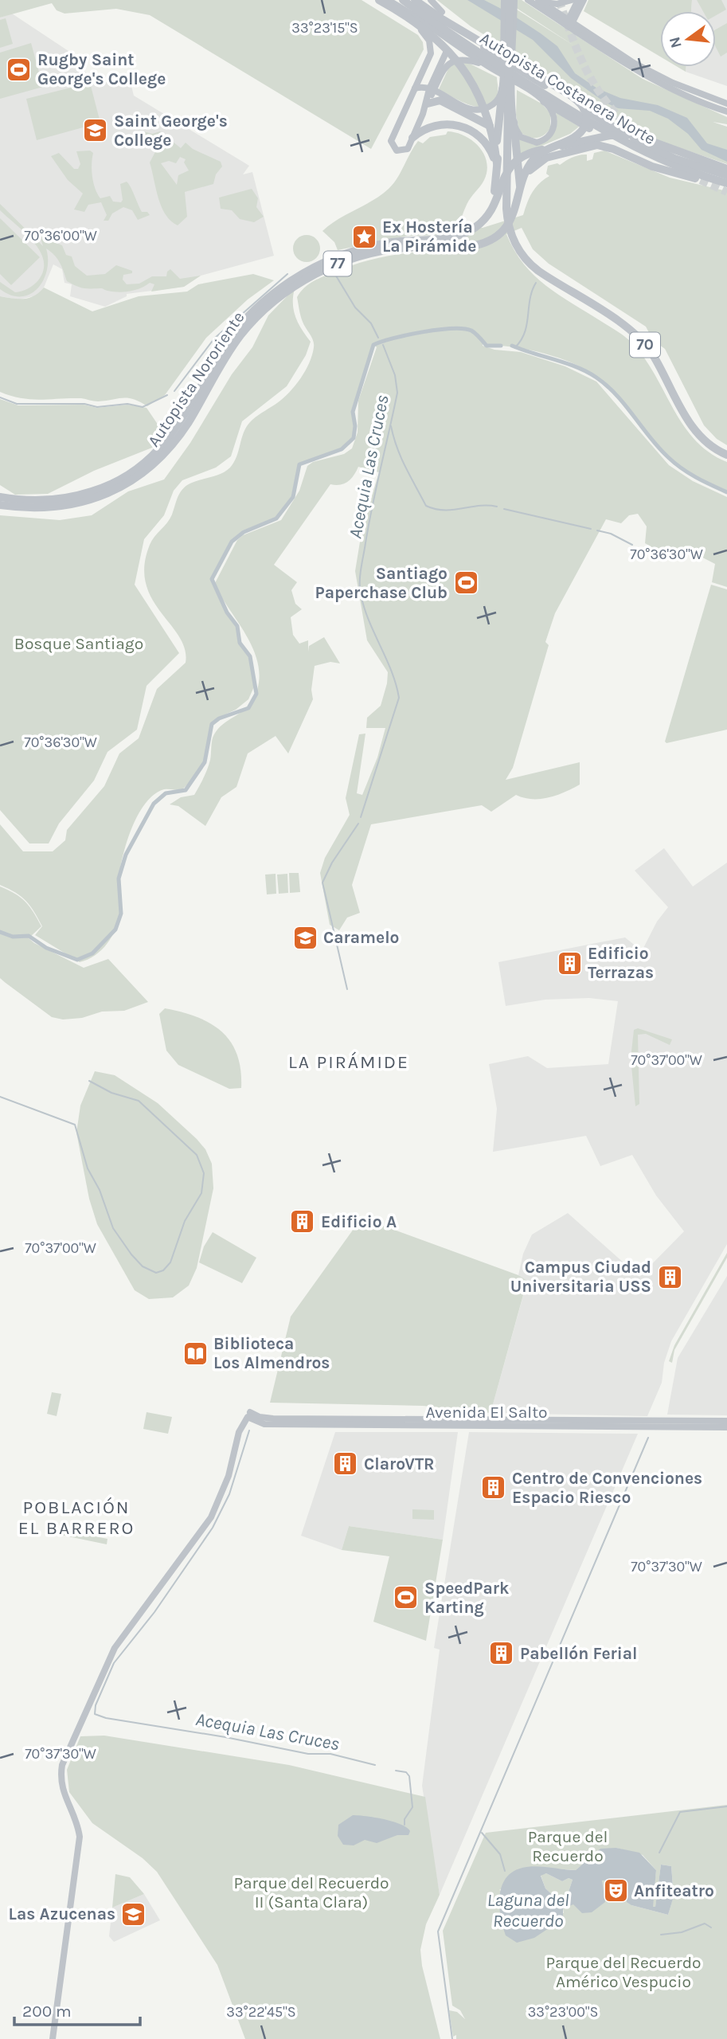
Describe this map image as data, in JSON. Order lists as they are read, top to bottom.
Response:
{
  "streets": {
    "highway": [
      "Autopista Costanera Norte",
      "77",
      "70",
      "Autopista Nororiente"
    ],
    "main road": ["Avenida El Salto"]
  },
  "districts": ["LA PIRÁMIDE", "POBLACIÓN EL BARRERO"],
  "water": ["Acequia Las Cruces", "Laguna del Recuerdo"],
  "parks": [
    "Bosque Santiago",
    "Parque del Recuerdo",
    "Parque del Recuerdo II (Santa Clara)",
    "Parque del Recuerdo Américo Vespucio"
  ],
  "places": {
    "sports": ["Rugby Saint George's College", "Santiago Paperchase Club", "SpeedPark Karting"],
    "school or university": ["Saint George's College", "Caramelo", "Las Azucenas"],
    "place": ["Ex Hostería La Pirámide"],
    "building": [
      "Edificio Terrazas",
      "Edificio A",
      "Campus Ciudad Universitaria USS",
      "ClaroVTR",
      "Centro de Convenciones Espacio Riesco",
      "Pabellón Ferial"
    ],
    "library": ["Biblioteca Los Almendros"],
    "theatre": ["Anfiteatro"]
  },
  "scale_bar": "200 m",
  "north": "left",
  "coordinates": [
    "33°23'15\"S",
    "70°36'00\"W",
    "70°36'30\"W",
    "70°37'00\"W",
    "70°37'30\"W",
    "33°22'45\"S",
    "33°23'00\"S"
  ]
}
